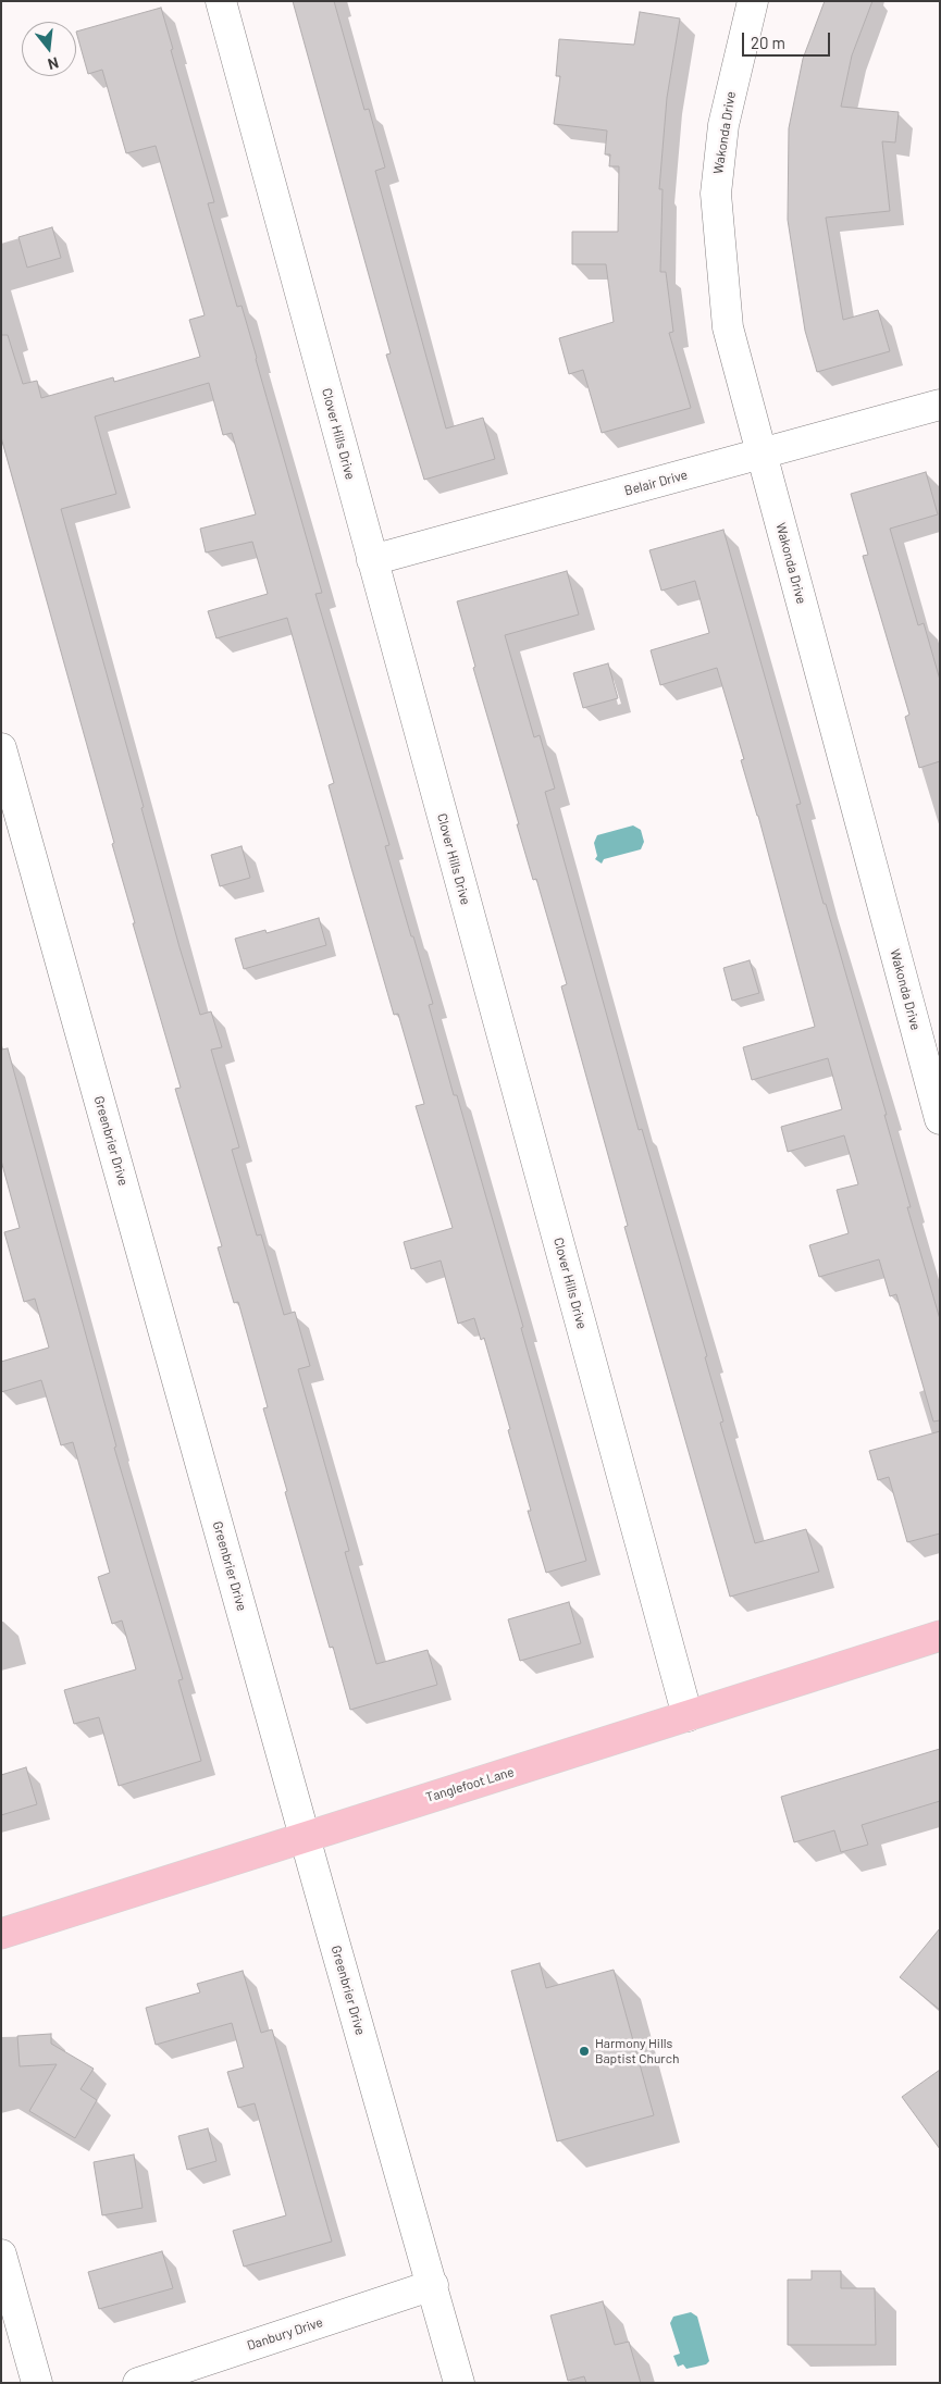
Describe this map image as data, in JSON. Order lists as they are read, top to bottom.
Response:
{
  "streets": {
    "main road": ["Tanglefoot Lane"],
    "street": [
      "Wakonda Drive",
      "Clover Hills Drive",
      "Belair Drive",
      "Greenbrier Drive",
      "Danbury Drive"
    ]
  },
  "crossings": [
    ["Wakonda Drive", "Belair Drive"],
    ["Clover Hills Drive", "Belair Drive"],
    ["Clover Hills Drive", "Tanglefoot Lane"],
    ["Greenbrier Drive", "Tanglefoot Lane"],
    ["Greenbrier Drive", "Danbury Drive"]
  ],
  "places": ["Harmony Hills Baptist Church"],
  "scale_bar": "20 m",
  "north": "bottom"
}
